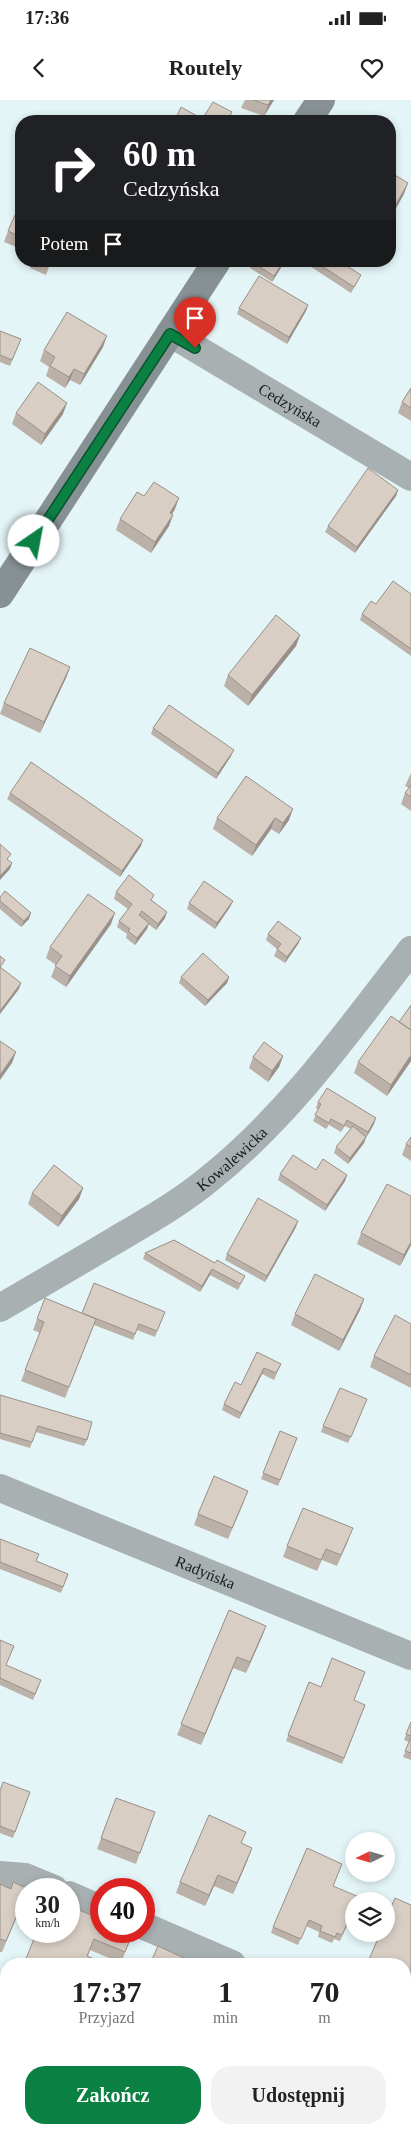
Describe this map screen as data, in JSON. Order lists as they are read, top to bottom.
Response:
{
  "streets": {
    "street": ["Cedzyńska", "Kowalewicka", "Radyńska"]
  },
  "north": "left",
  "page": {
    "status": "17:36",
    "header": "Routely",
    "turn": ["60 m", "Cedzyńska"],
    "then": "Potem",
    "speed": "30 km/h",
    "limit": "40",
    "eta": [
      "17:37",
      "Przyjazd",
      "1",
      "min",
      "70",
      "m"
    ],
    "buttons": ["Zakończ", "Udostępnij"]
  }
}
